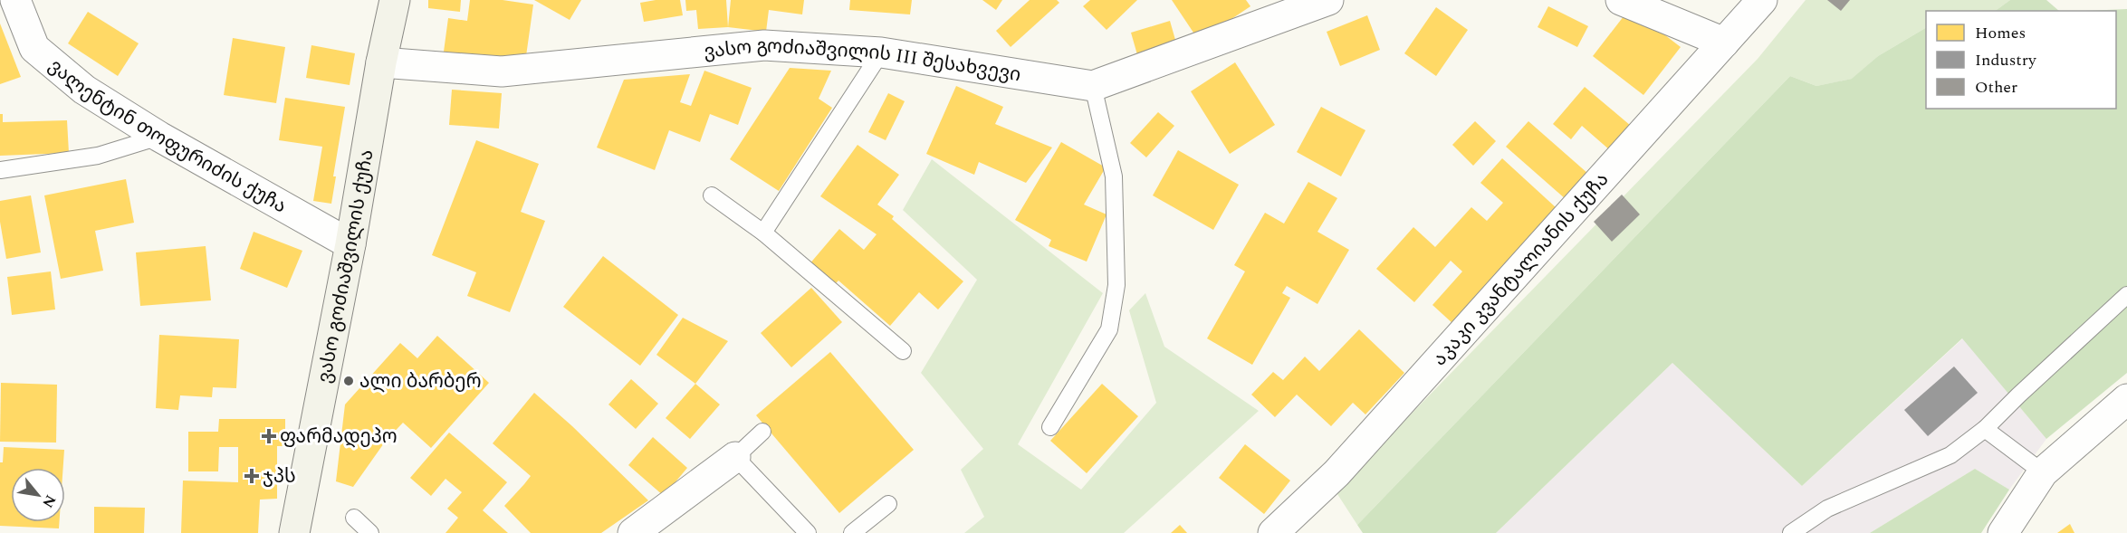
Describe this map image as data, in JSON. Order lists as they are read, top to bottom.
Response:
{
  "streets": {
    "main road": ["ვასო გოძიაშვილის ქუჩა"],
    "street": ["ვასო გოძიაშვილის III შესახვევი", "ვალენტინ თოფურიძის ქუჩა", "აკაკი კვანტალიანის ქუჩა"]
  },
  "crossings": [
    ["ვასო გოძიაშვილის III შესახვევი", "ვასო გოძიაშვილის ქუჩა"],
    ["ვალენტინ თოფურიძის ქუჩა", "ვასო გოძიაშვილის ქუჩა"]
  ],
  "places": {
    "other": ["ალი ბარბერ"],
    "health": ["ფარმადეპო", "ჯპს"]
  },
  "legend": ["Homes", "Industry", "Other"],
  "north": "bottom right"
}
